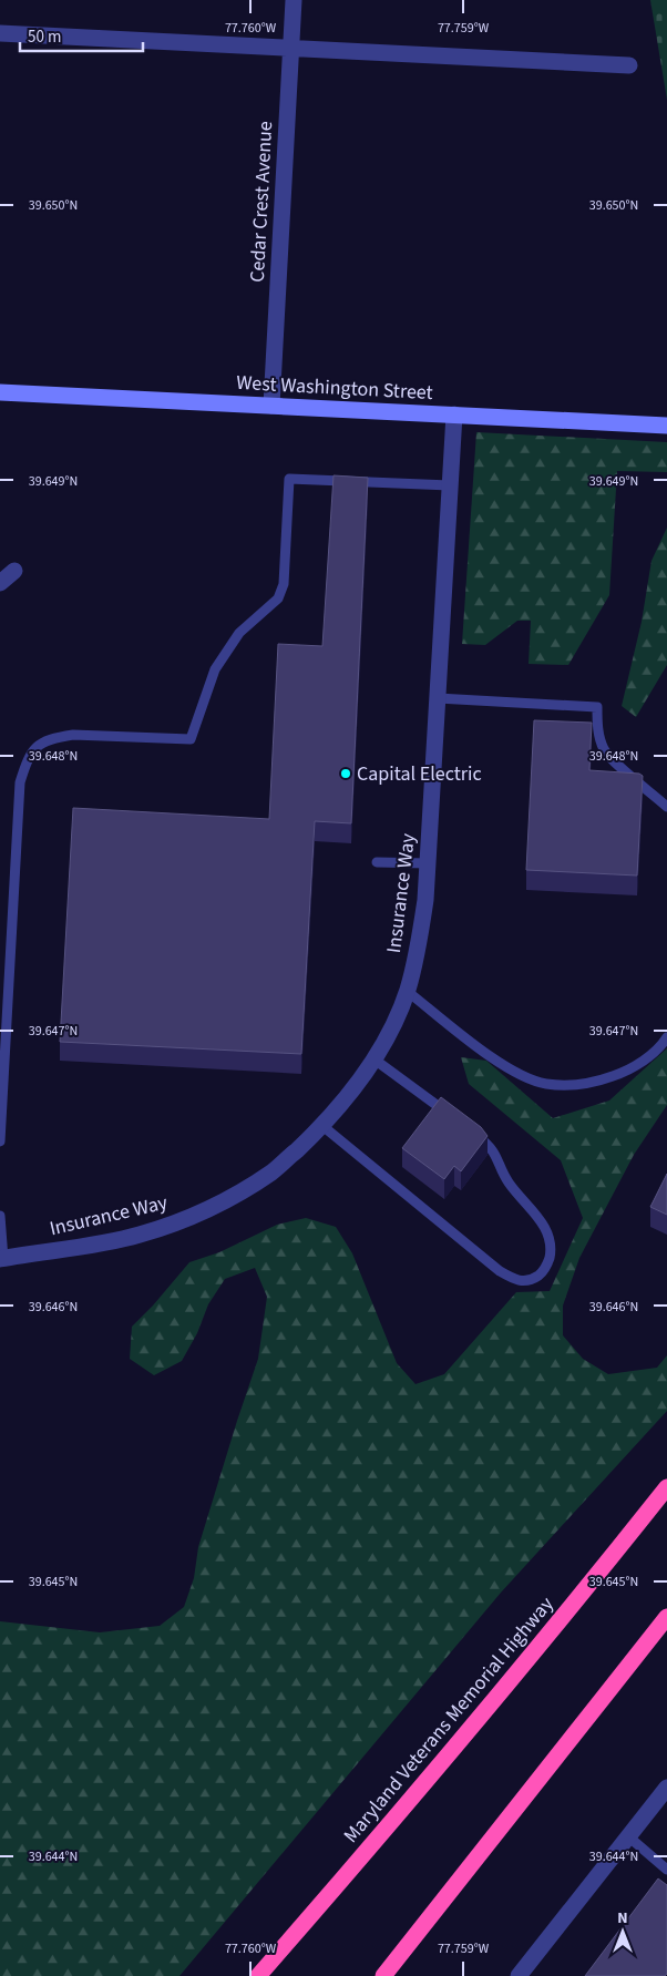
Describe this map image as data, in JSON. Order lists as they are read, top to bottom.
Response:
{
  "streets": {
    "highway": ["Maryland Veterans Memorial Highway"],
    "main road": ["West Washington Street"],
    "street": ["Cedar Crest Avenue", "Insurance Way"]
  },
  "crossings": [
    ["Cedar Crest Avenue", "West Washington Street"],
    ["West Washington Street", "Insurance Way"]
  ],
  "places": ["Capital Electric"],
  "scale_bar": "50 m",
  "north": "top",
  "coordinates": [
    "77.760°W",
    "77.759°W",
    "39.650°N",
    "39.649°N",
    "39.648°N",
    "39.647°N",
    "39.646°N",
    "39.645°N",
    "39.644°N"
  ]
}
